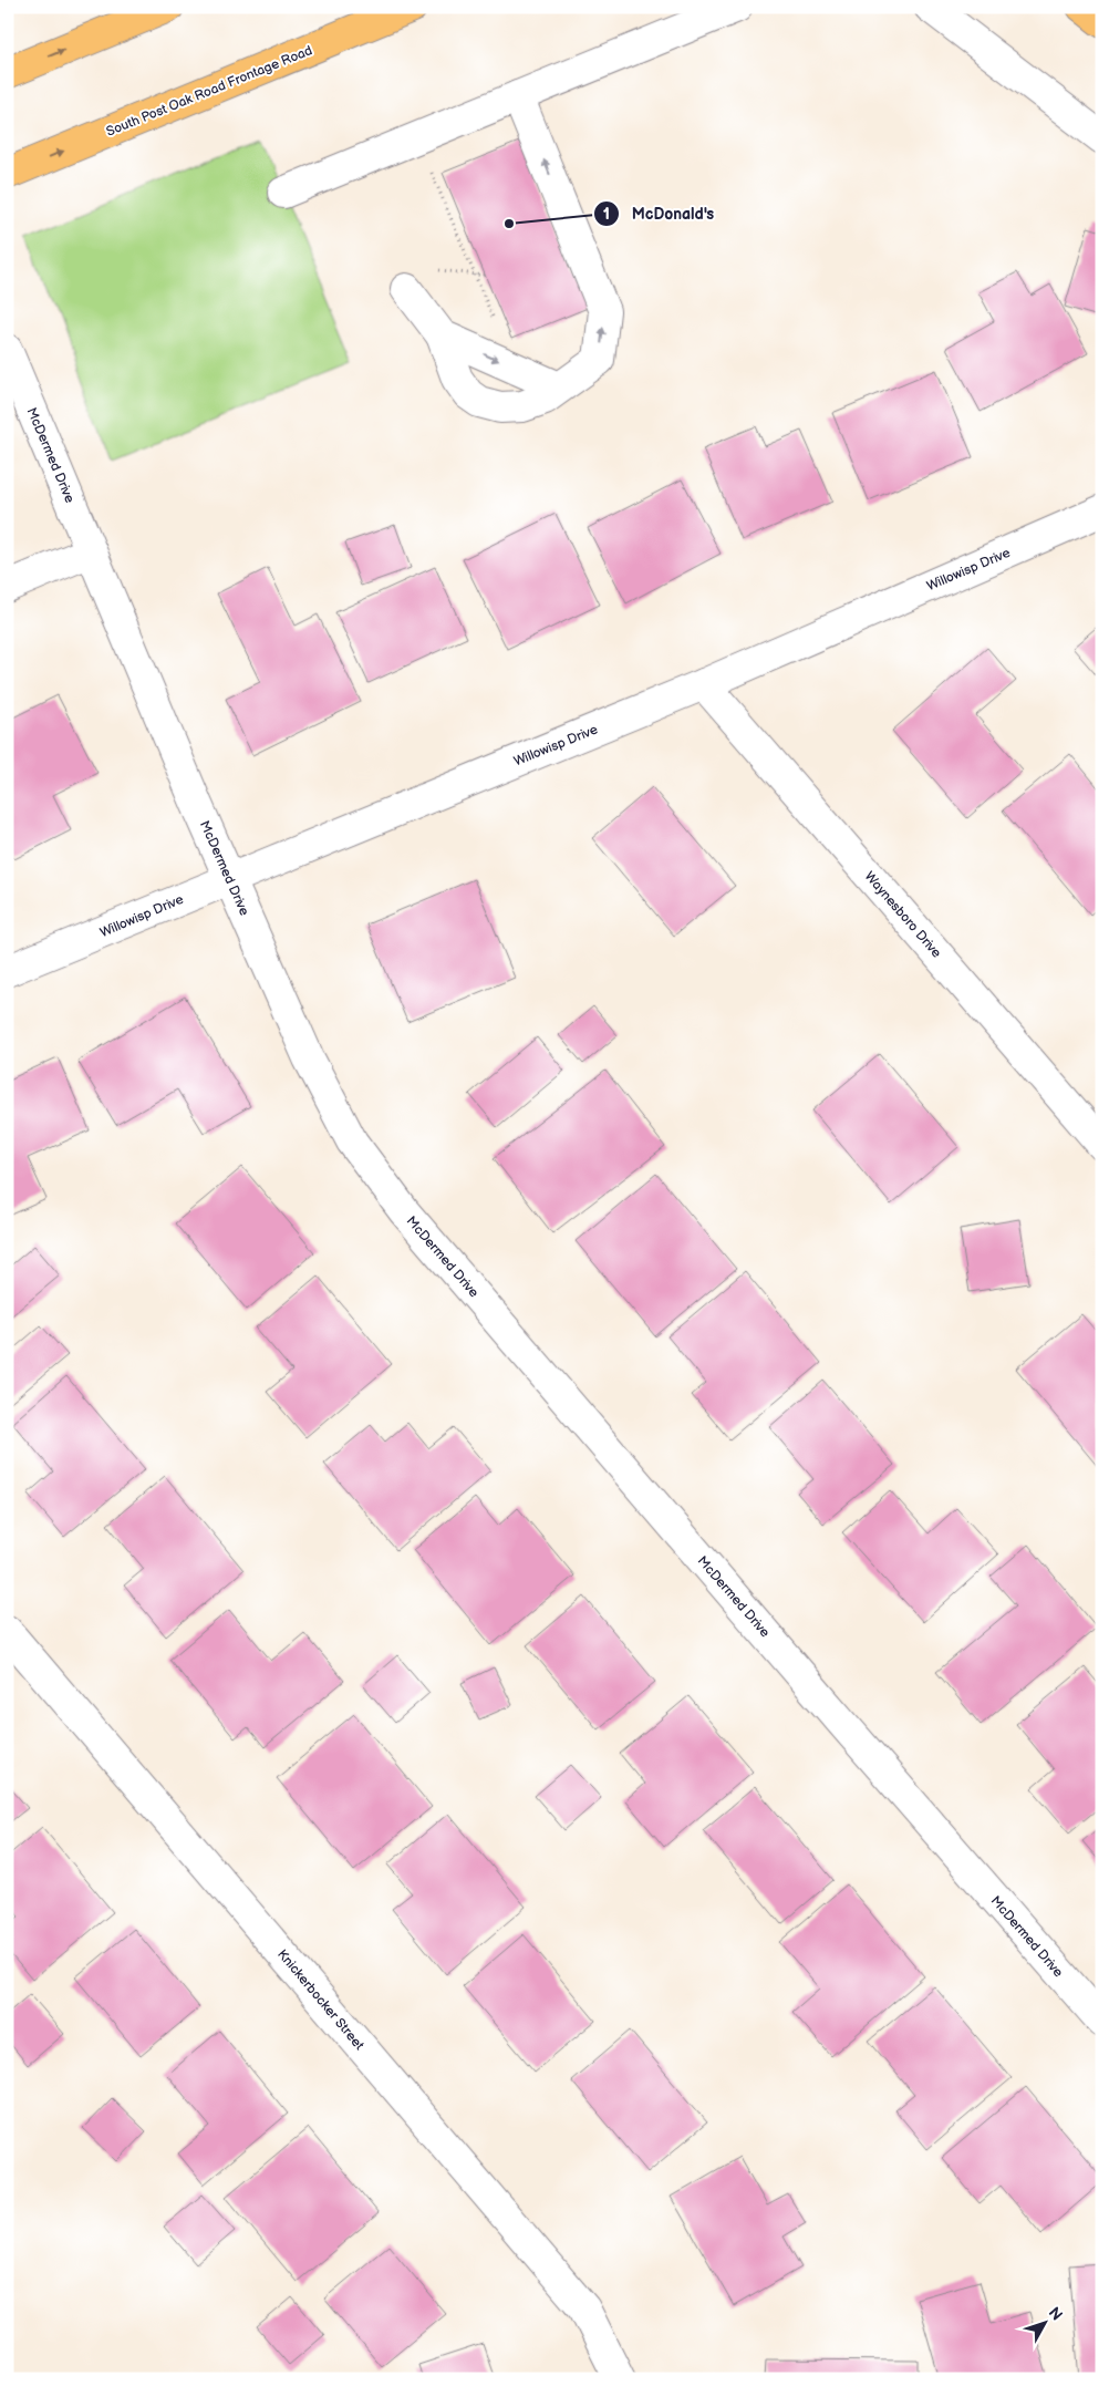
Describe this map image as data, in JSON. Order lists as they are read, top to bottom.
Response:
{
  "streets": {
    "main road": ["South Post Oak Road Frontage Road"],
    "street": [
      "McDermed Drive",
      "Willowisp Drive",
      "Waynesboro Drive",
      "Knickerbocker Street"
    ]
  },
  "crossings": [
    ["McDermed Drive", "Willowisp Drive"],
    ["Willowisp Drive", "Waynesboro Drive"]
  ],
  "places": ["McDonald's"],
  "north": "top right"
}
